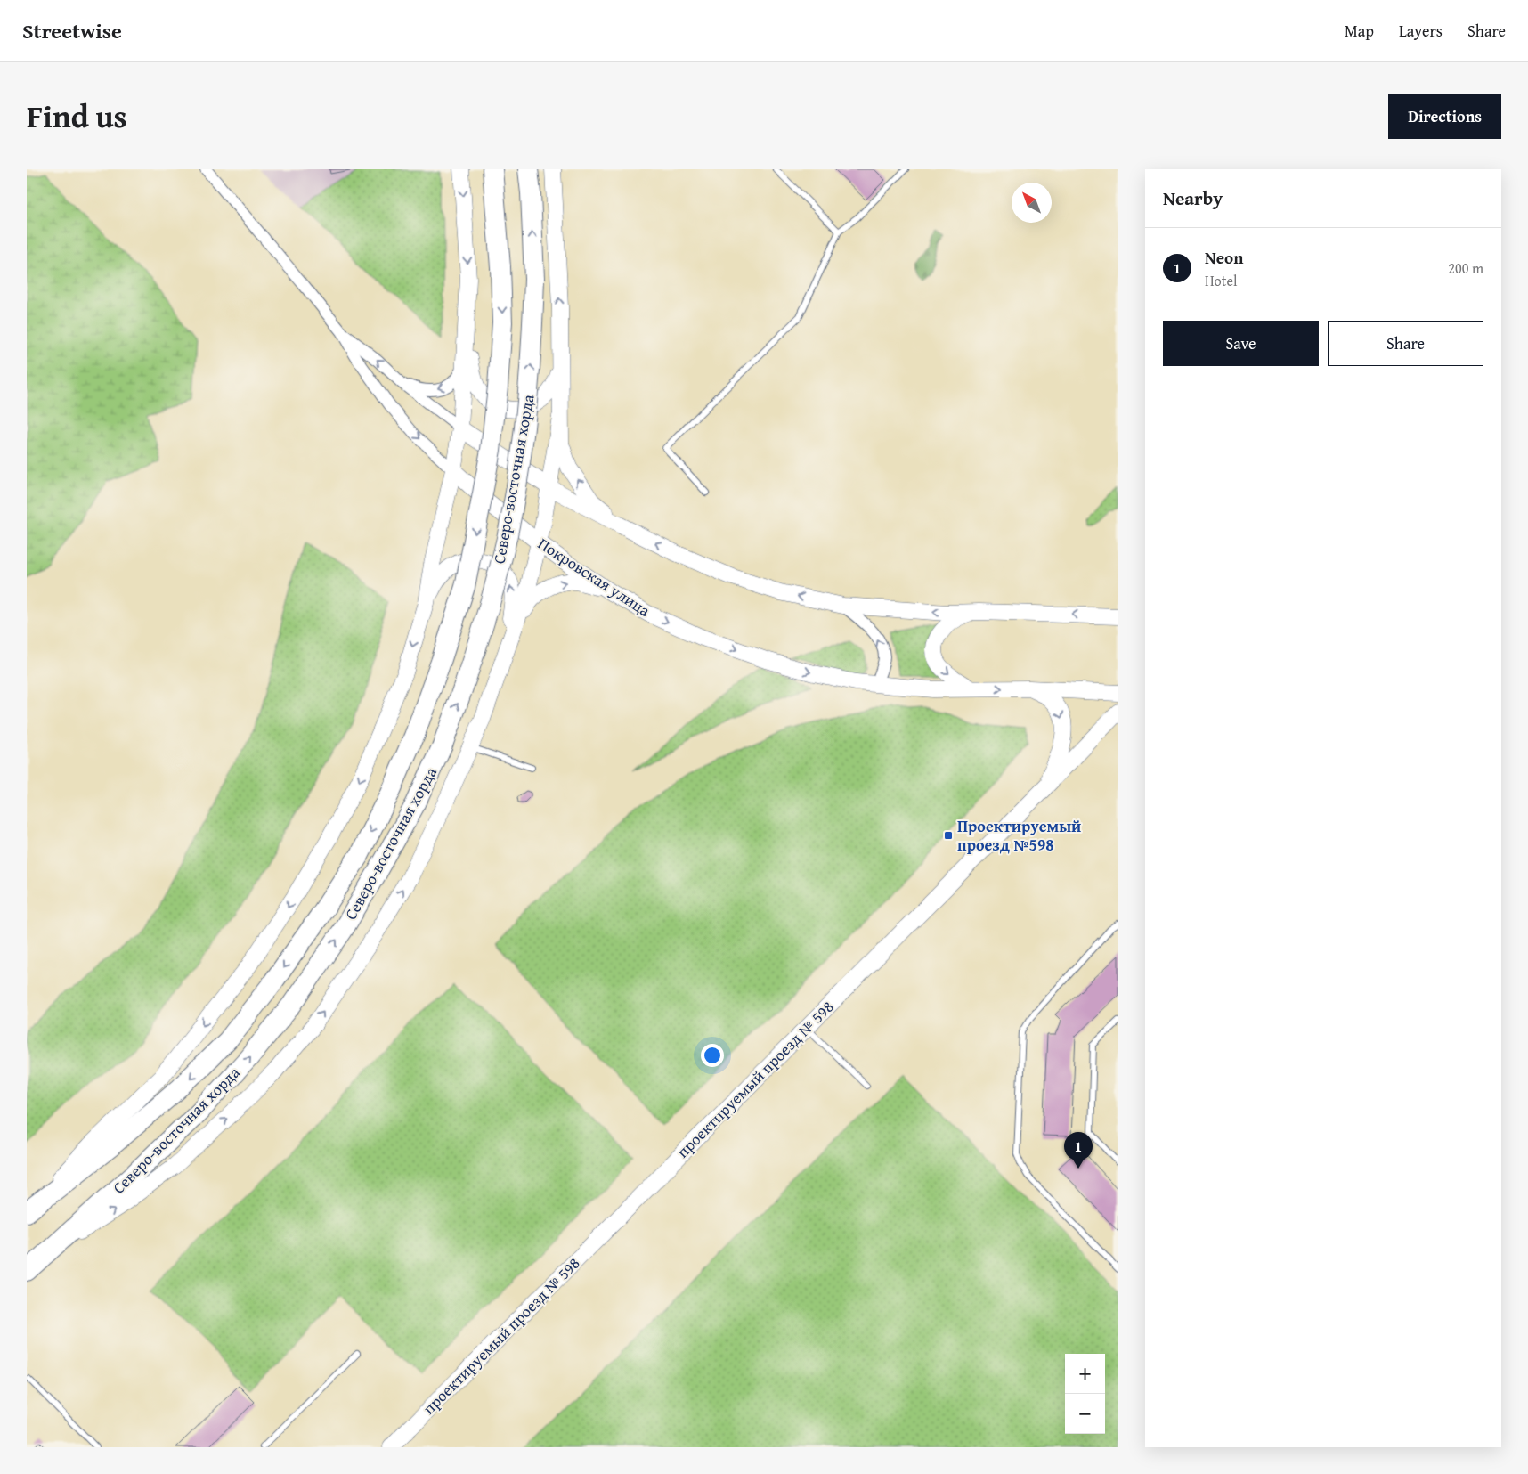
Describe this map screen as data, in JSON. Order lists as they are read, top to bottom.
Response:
{
  "streets": {
    "highway": ["Северо-восточная хорда"],
    "main road": ["Покровская улица", "проектируемый проезд № 598"]
  },
  "places": {
    "transit": ["Проектируемый проезд №598"]
  },
  "north": "top left",
  "page": {
    "header": "Streetwise",
    "nav": ["Map", "Layers", "Share"],
    "title": "Find us",
    "buttons": [
      "Directions",
      ["Save", "Share"]
    ],
    "heading": "Nearby",
    "list": [
      {
        "mark": "1",
        "name": "Neon",
        "note": "Hotel",
        "value": "200 m"
      }
    ],
    "pins": "1",
    "map_buttons": ["+", "−"]
  }
}
